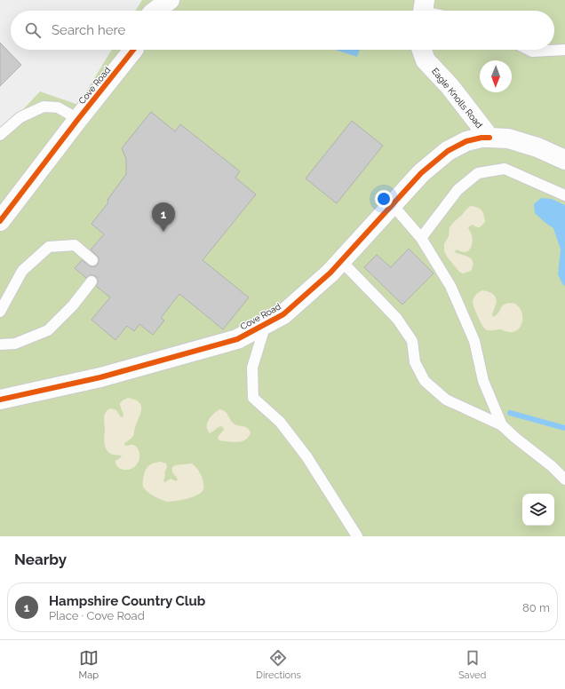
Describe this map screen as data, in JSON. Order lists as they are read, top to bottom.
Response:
{
  "streets": {
    "street": ["Cove Road", "Eagle Knolls Road"]
  },
  "crossings": [
    ["Cove Road", "Eagle Knolls Road"]
  ],
  "north": "bottom",
  "page": {
    "search": "Search here",
    "pins": "1",
    "heading": "Nearby",
    "list": [
      {
        "mark": "1",
        "name": "Hampshire Country Club",
        "note": "Place · Cove Road",
        "value": "80 m"
      }
    ],
    "nav": ["Map", "Directions", "Saved"]
  }
}
